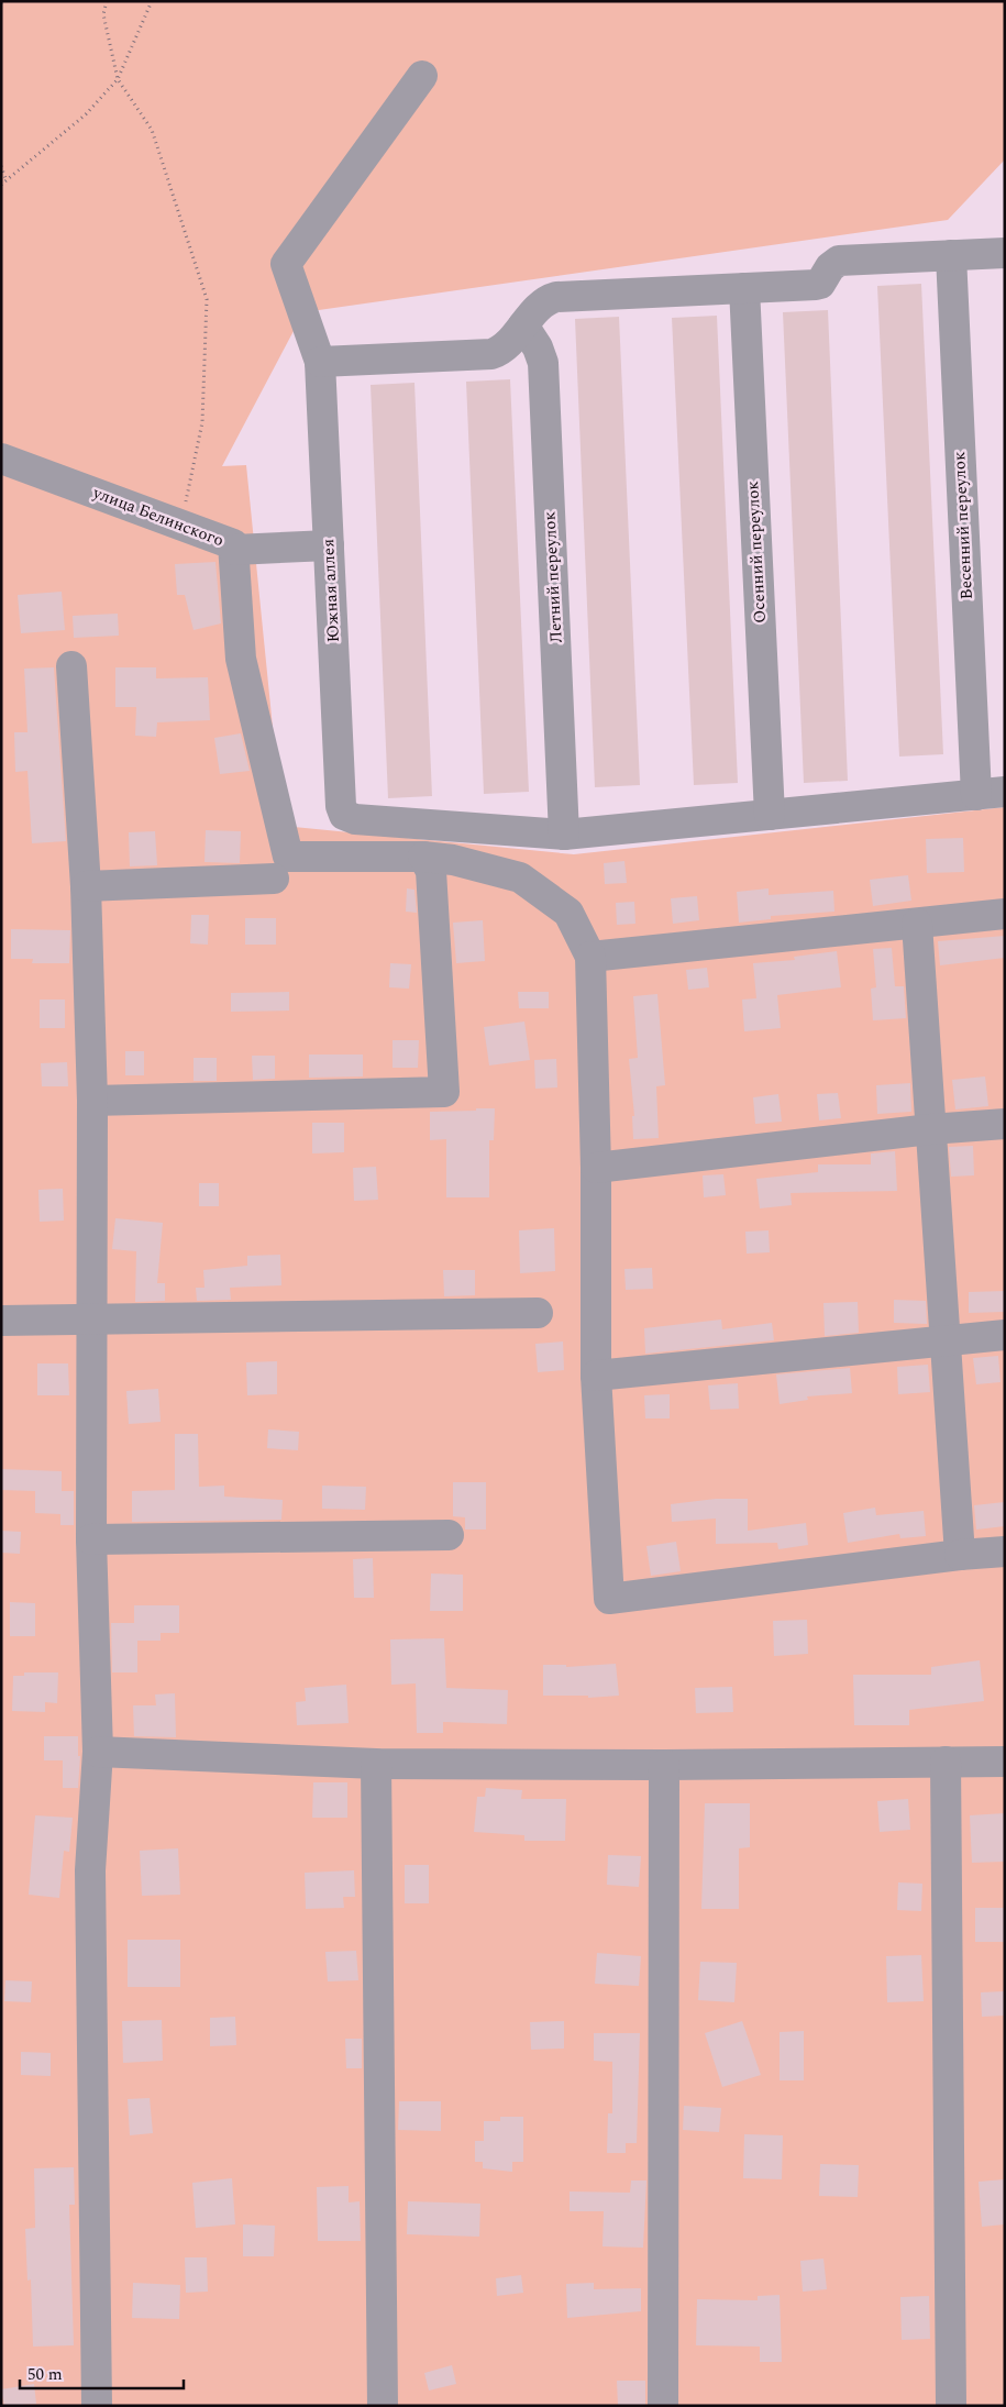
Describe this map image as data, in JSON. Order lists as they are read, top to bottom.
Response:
{
  "streets": {
    "street": [
      "улица Белинского",
      "Весенний переулок",
      "Осенний переулок",
      "Летний переулок",
      "Южная аллея"
    ]
  },
  "crossings": [
    ["Летний переулок", "Южная аллея"]
  ],
  "scale_bar": "50 m"
}
